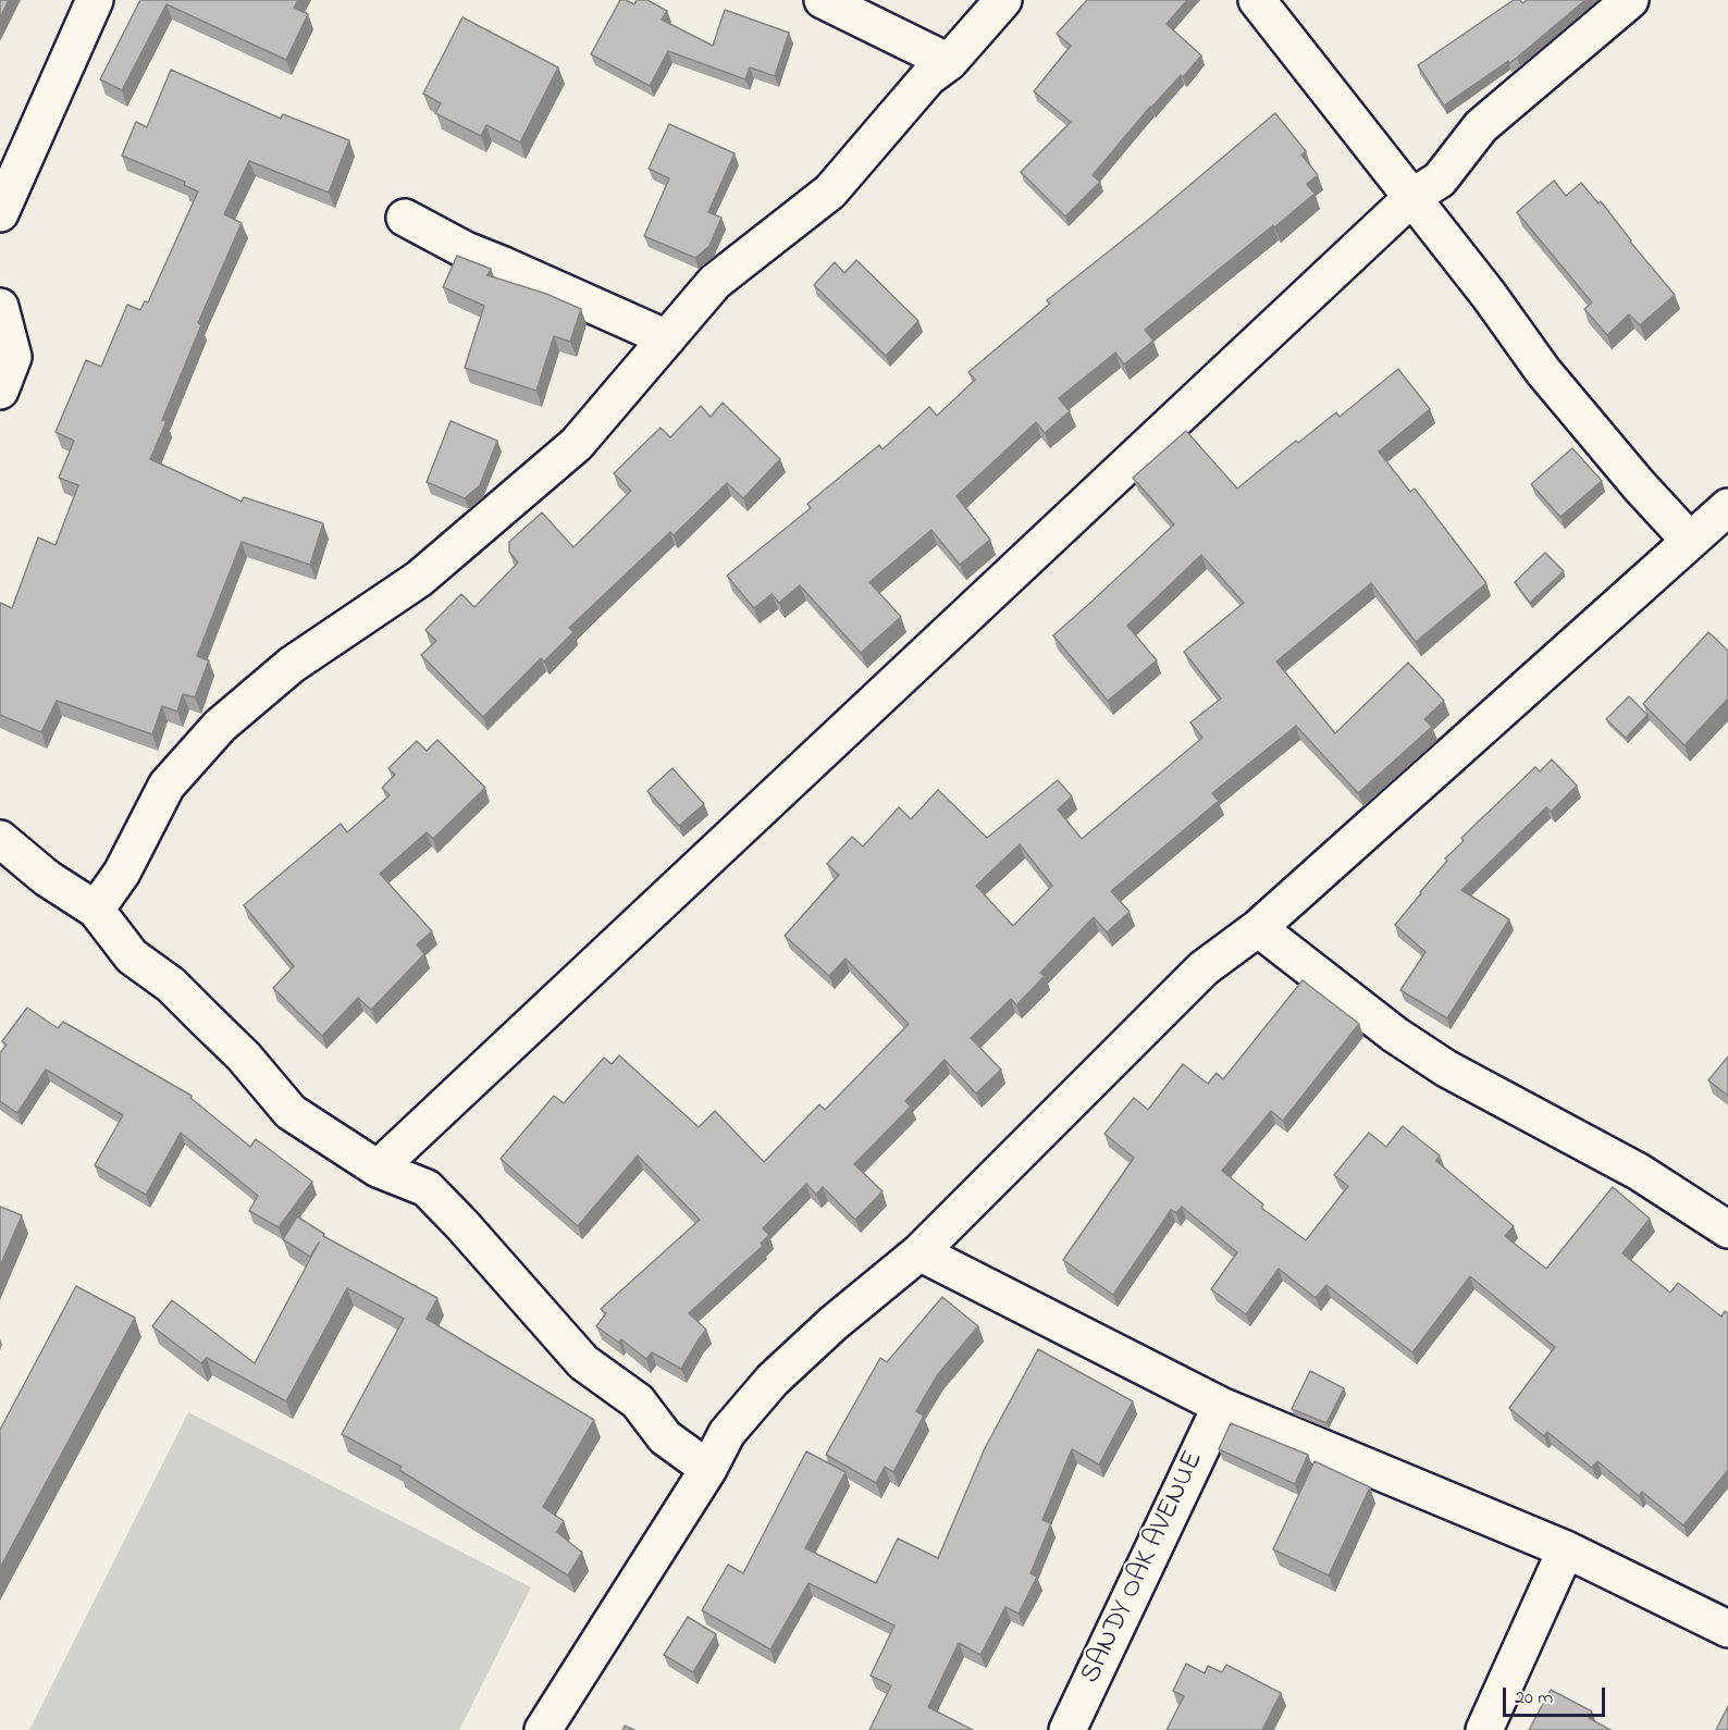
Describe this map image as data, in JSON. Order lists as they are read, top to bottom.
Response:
{
  "streets": {
    "street": ["SANDY OAK AVENUE"]
  },
  "scale_bar": "20 m"
}
